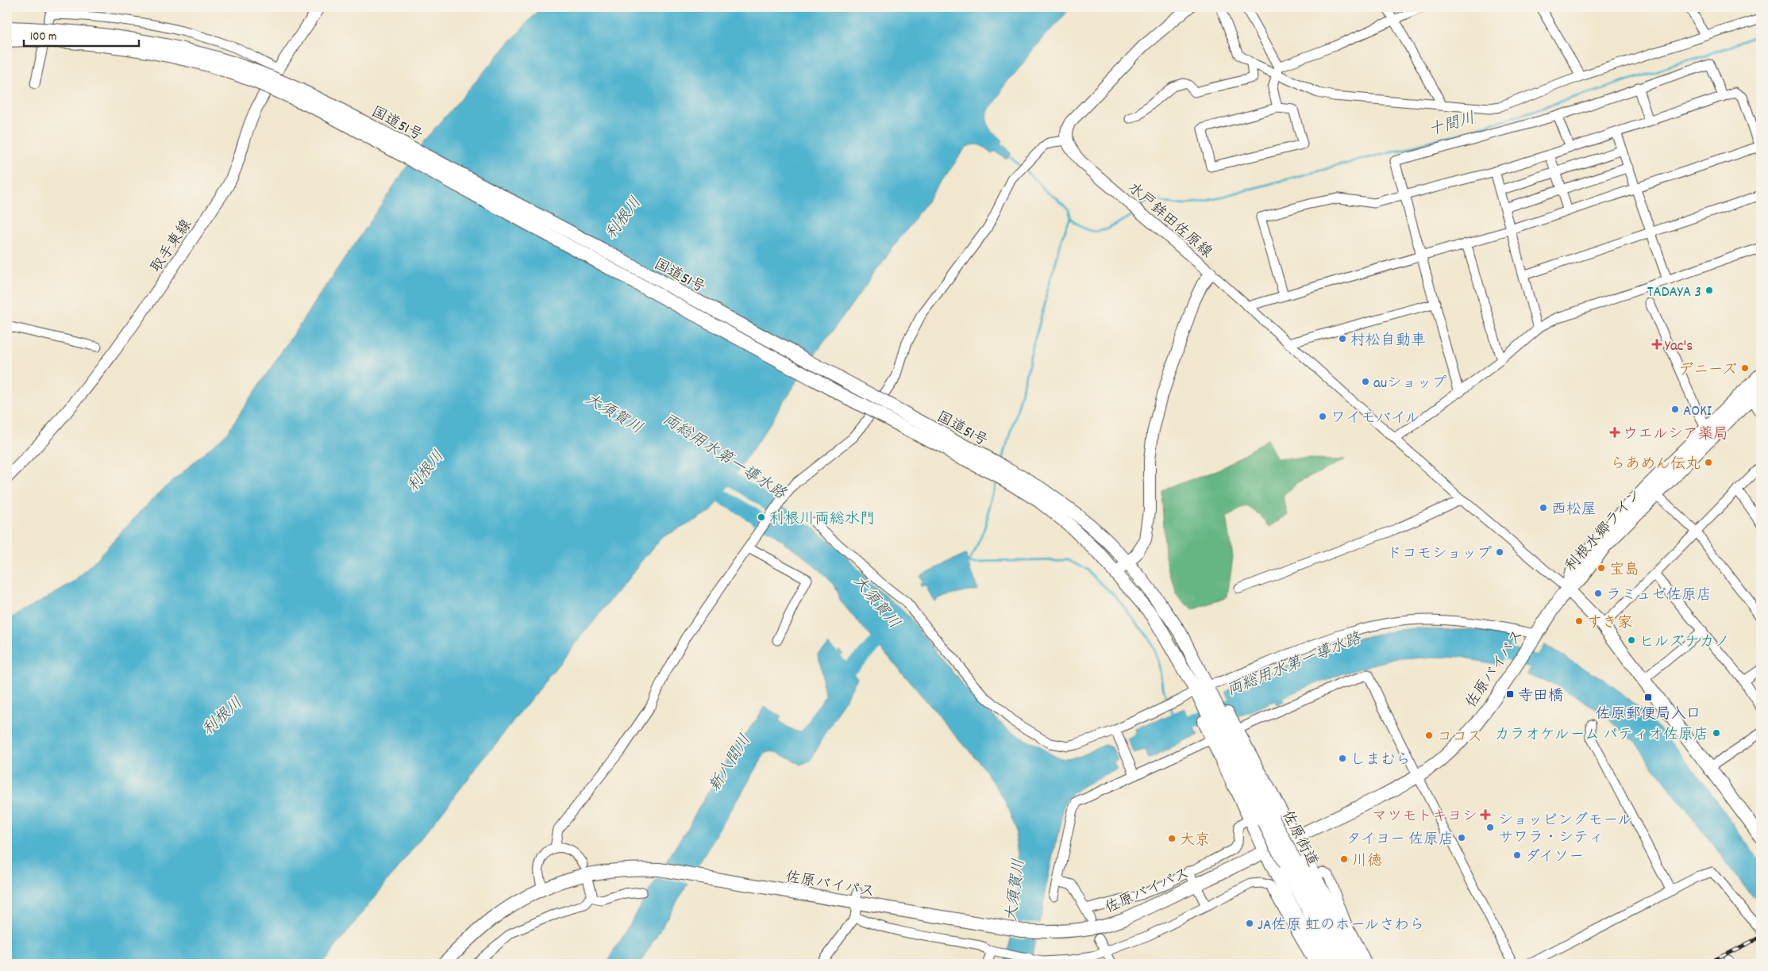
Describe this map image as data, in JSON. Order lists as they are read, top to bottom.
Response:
{
  "streets": {
    "highway": [
      "国道51号",
      "利根水郷ライン",
      "佐原バイパス",
      "佐原街道"
    ],
    "main road": ["水戸鉾田佐原線", "取手東線"]
  },
  "crossings": [
    ["国道51号", "水戸鉾田佐原線"],
    ["利根水郷ライン", "佐原バイパス"]
  ],
  "water": [
    "十間川",
    "利根川",
    "大須賀川",
    "両総用水第一導水路",
    "新八間川"
  ],
  "places": {
    "other": [
      "TADAYA 3",
      "村松自動車",
      "デニーズ",
      "auショップ",
      "AOKI",
      "ワイモバイル",
      "らあめん伝丸",
      "西松屋",
      "利根川両総水門",
      "ドコモショップ",
      "宝島",
      "ラミュゼ佐原店",
      "すき家",
      "ヒルズナカノ",
      "カラオケルーム パティオ佐原店",
      "ココス",
      "しまむら",
      "ショッピングモール サワラ・シティ",
      "タイヨー 佐原店",
      "大京",
      "ダイソー",
      "川徳",
      "JA佐原 虹のホールさわら"
    ],
    "health": ["Yac's", "ウエルシア薬局", "マツモトキヨシ"],
    "transit": ["寺田橋", "佐原郵便局入口"]
  },
  "scale_bar": "100 m"
}
